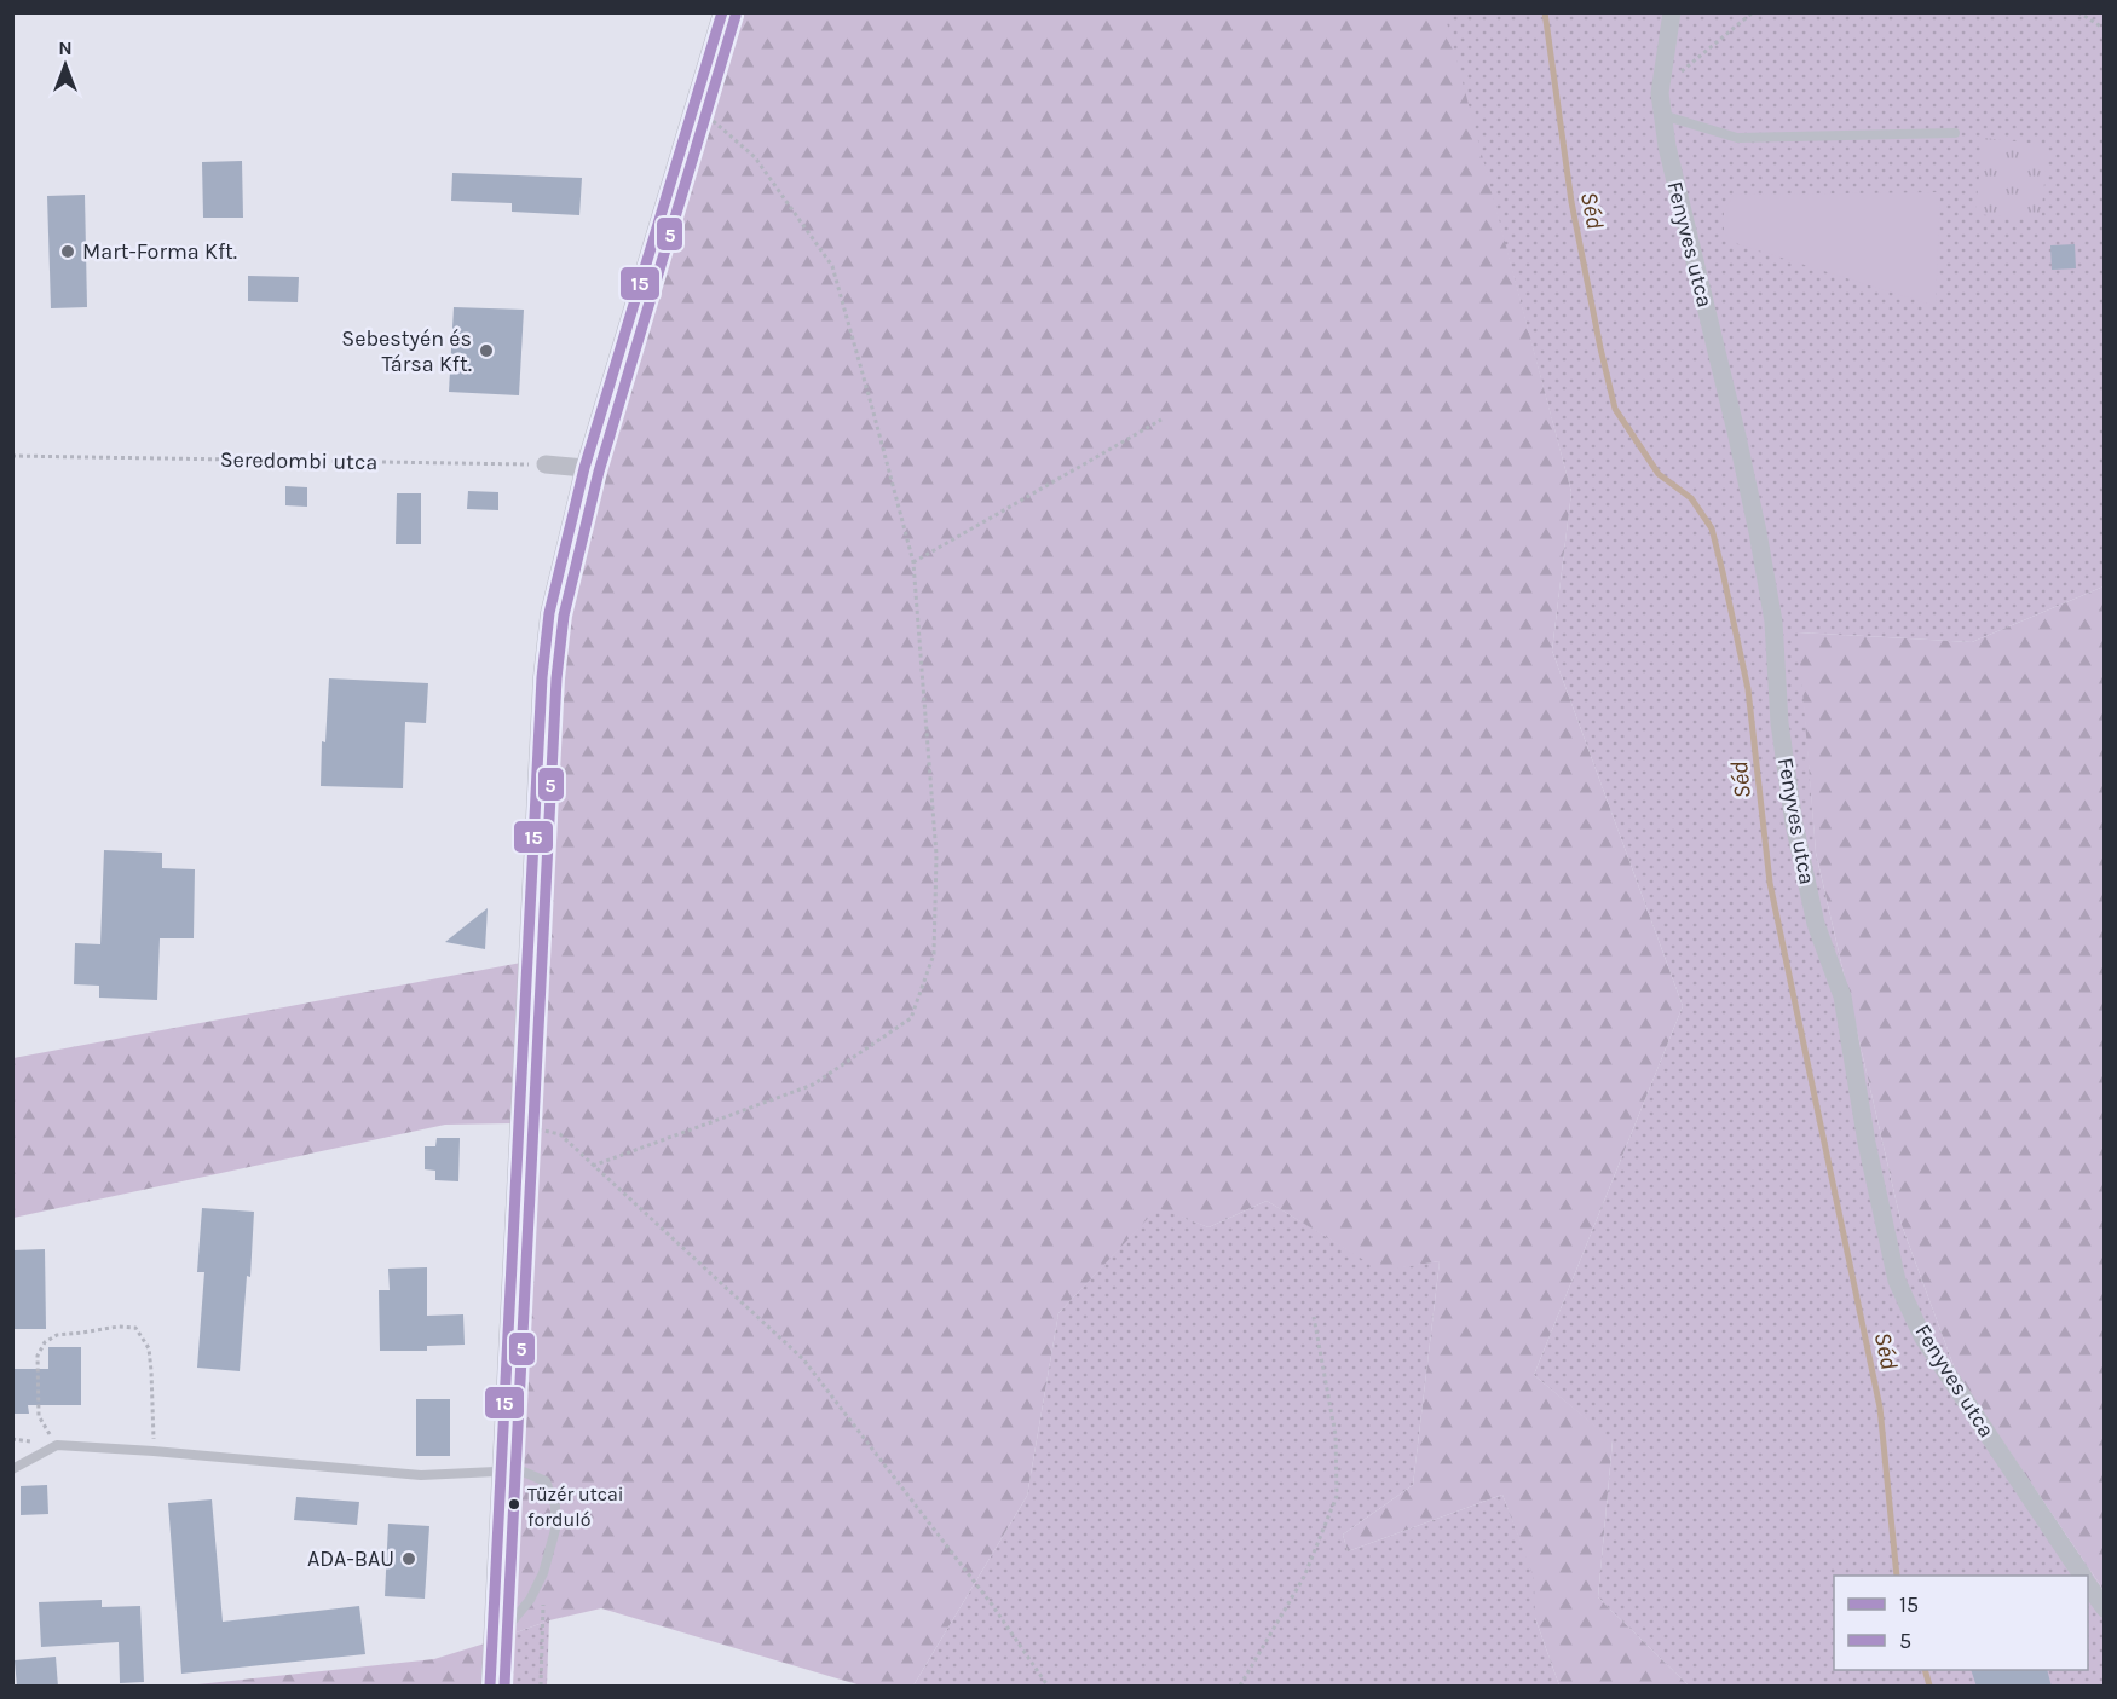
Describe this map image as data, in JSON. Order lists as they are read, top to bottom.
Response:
{
  "streets": {
    "street": ["Fenyves utca"],
    "path": ["Seredombi utca"]
  },
  "water": ["Séd"],
  "places": [
    "Mart-Forma Kft.",
    "Sebestyén és Társa Kft.",
    "Tüzér utcai forduló",
    "ADA-BAU"
  ],
  "lines": ["transit line 15", "transit line 5"],
  "legend": ["15", "5"],
  "north": "top"
}
